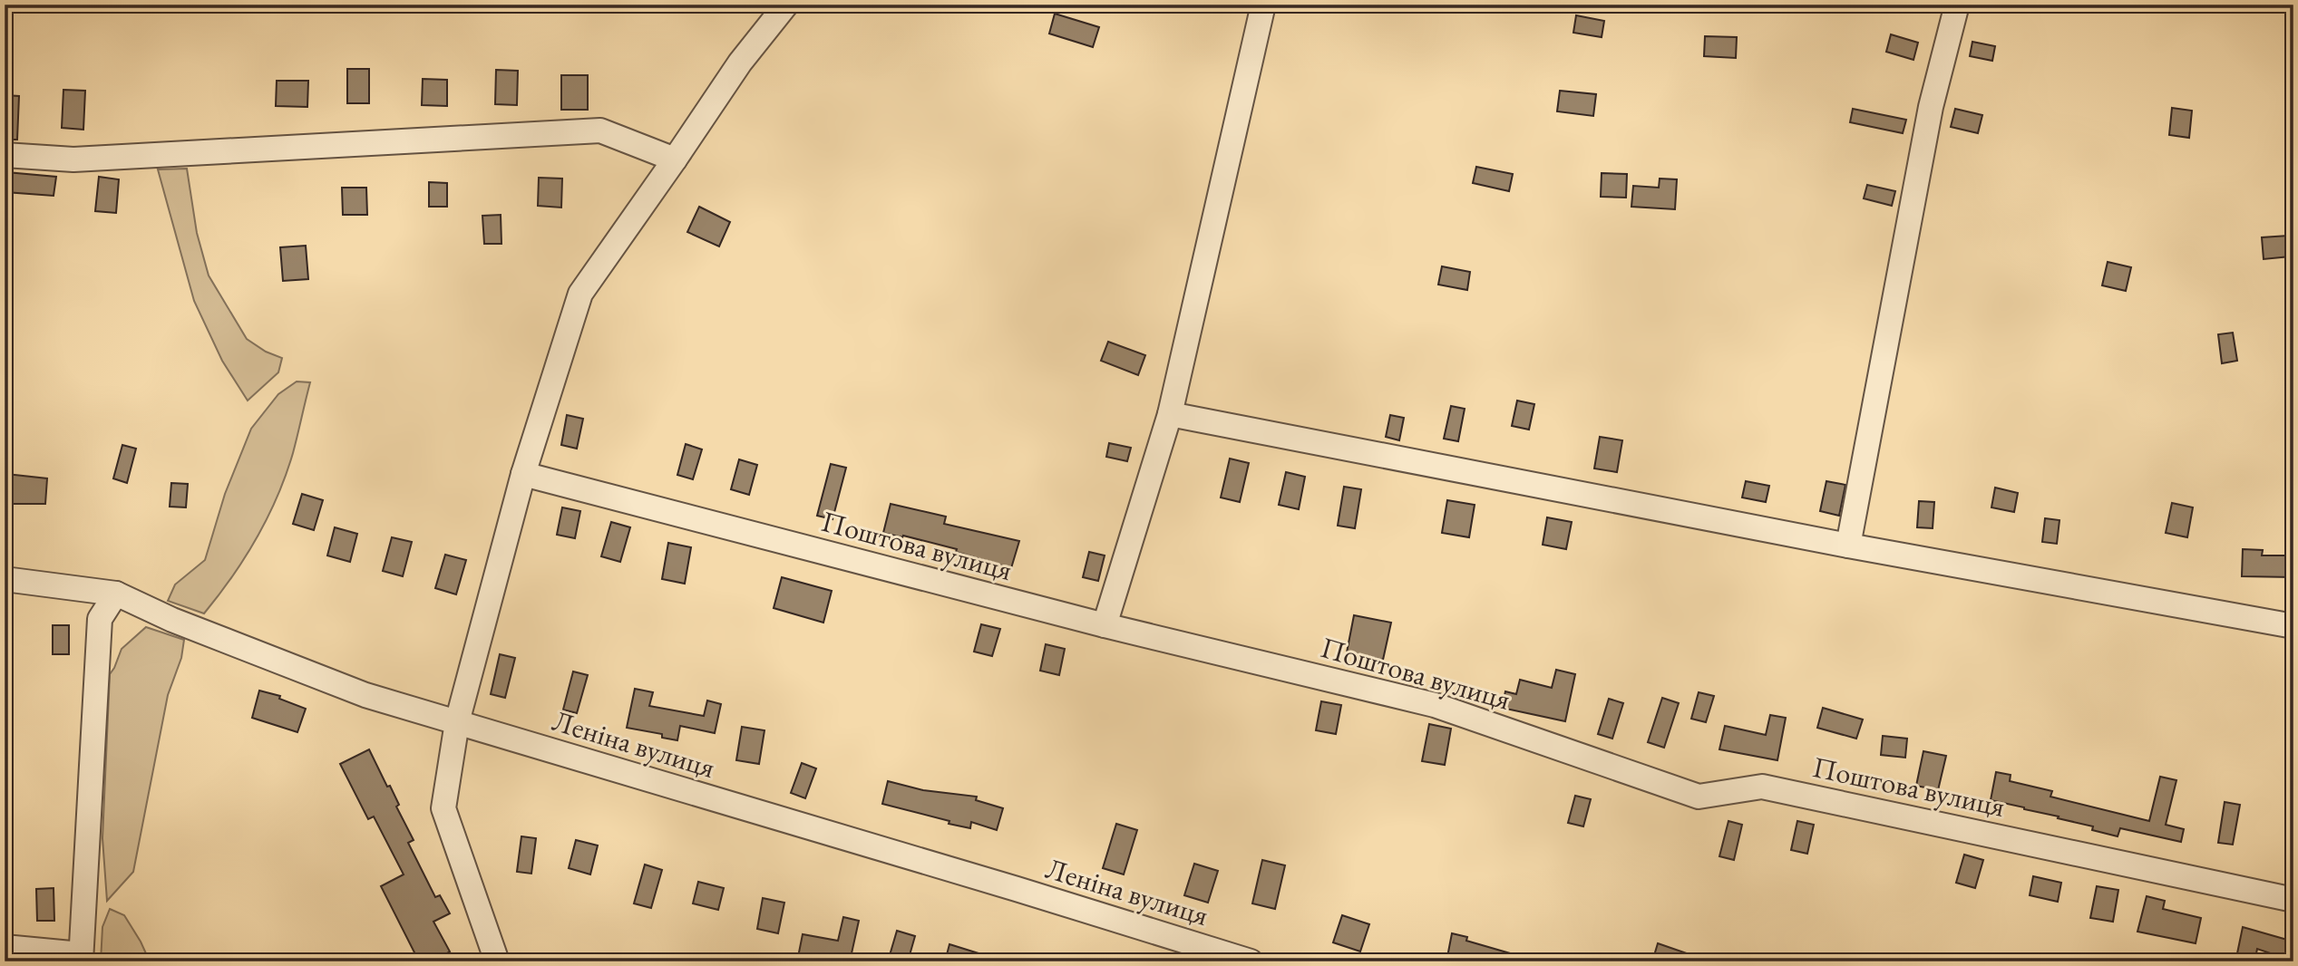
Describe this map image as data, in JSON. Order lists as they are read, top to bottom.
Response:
{
  "streets": {
    "street": ["Поштова вулиця", "Леніна вулиця"]
  }
}
